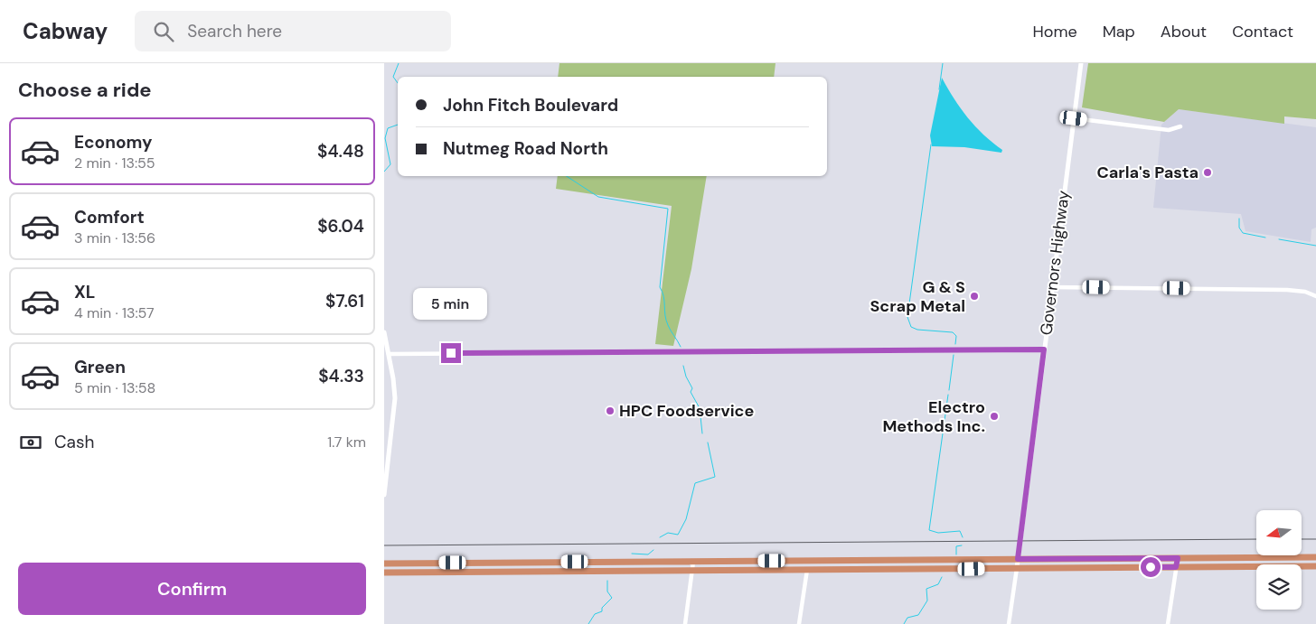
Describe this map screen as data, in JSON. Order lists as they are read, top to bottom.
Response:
{
  "streets": {
    "street": ["Governors Highway"]
  },
  "places": [
    "Carla's Pasta",
    "G & S Scrap Metal",
    "HPC Foodservice",
    "Electro Methods Inc."
  ],
  "north": "left",
  "page": {
    "header": "Cabway",
    "search": "Search here",
    "nav": [
      "Home",
      "Map",
      "About",
      "Contact"
    ],
    "heading": "Choose a ride",
    "banner": ["John Fitch Boulevard", "Nutmeg Road North"],
    "list": [
      {
        "name": "Economy",
        "note": "2 min · 13:55",
        "value": "$4.48"
      },
      {
        "name": "Comfort",
        "note": "3 min · 13:56",
        "value": "$6.04"
      },
      {
        "name": "XL",
        "note": "4 min · 13:57",
        "value": "$7.61"
      },
      {
        "name": "Green",
        "note": "5 min · 13:58",
        "value": "$4.33"
      }
    ],
    "bubble": "5 min",
    "pay": ["Cash", "1.7 km"],
    "buttons": "Confirm"
  }
}
